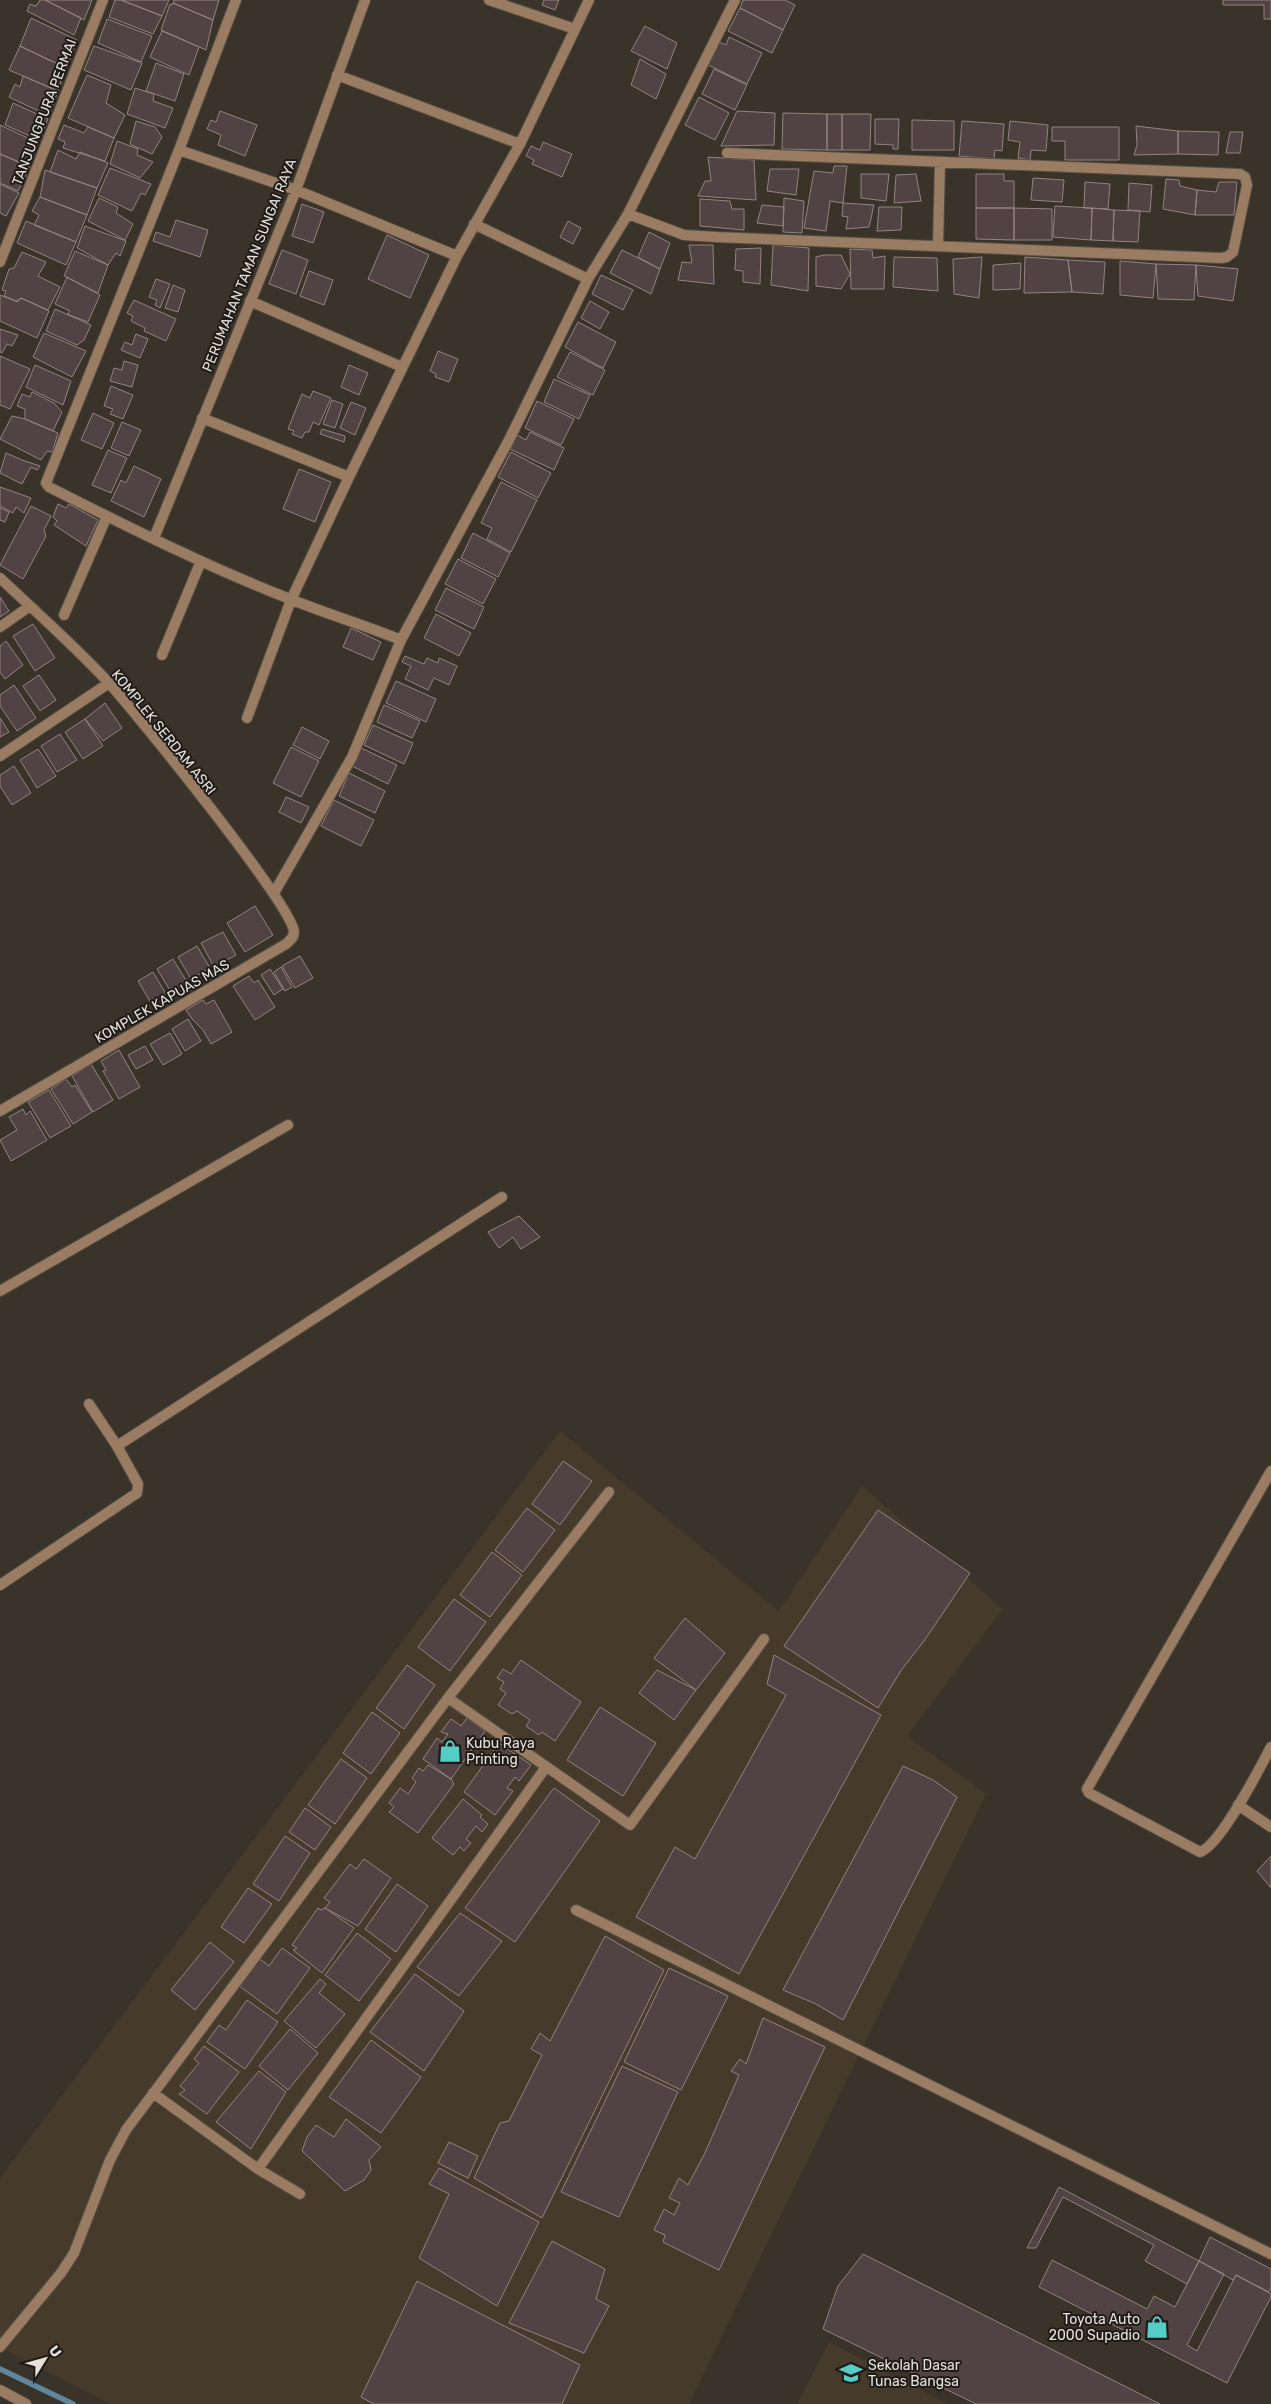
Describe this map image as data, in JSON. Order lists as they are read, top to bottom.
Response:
{
  "streets": {
    "street": [
      "TANJUNGPURA PERMAI",
      "PERUMAHAN TAMAN SUNGAI RAYA",
      "KOMPLEK SERDAM ASRI",
      "KOMPLEK KAPUAS MAS"
    ]
  },
  "crossings": [
    ["KOMPLEK SERDAM ASRI", "KOMPLEK KAPUAS MAS"]
  ],
  "places": {
    "shop": ["Kubu Raya Printing", "Toyota Auto 2000 Supadio"],
    "school or university": ["Sekolah Dasar Tunas Bangsa"]
  },
  "north": "top right"
}
